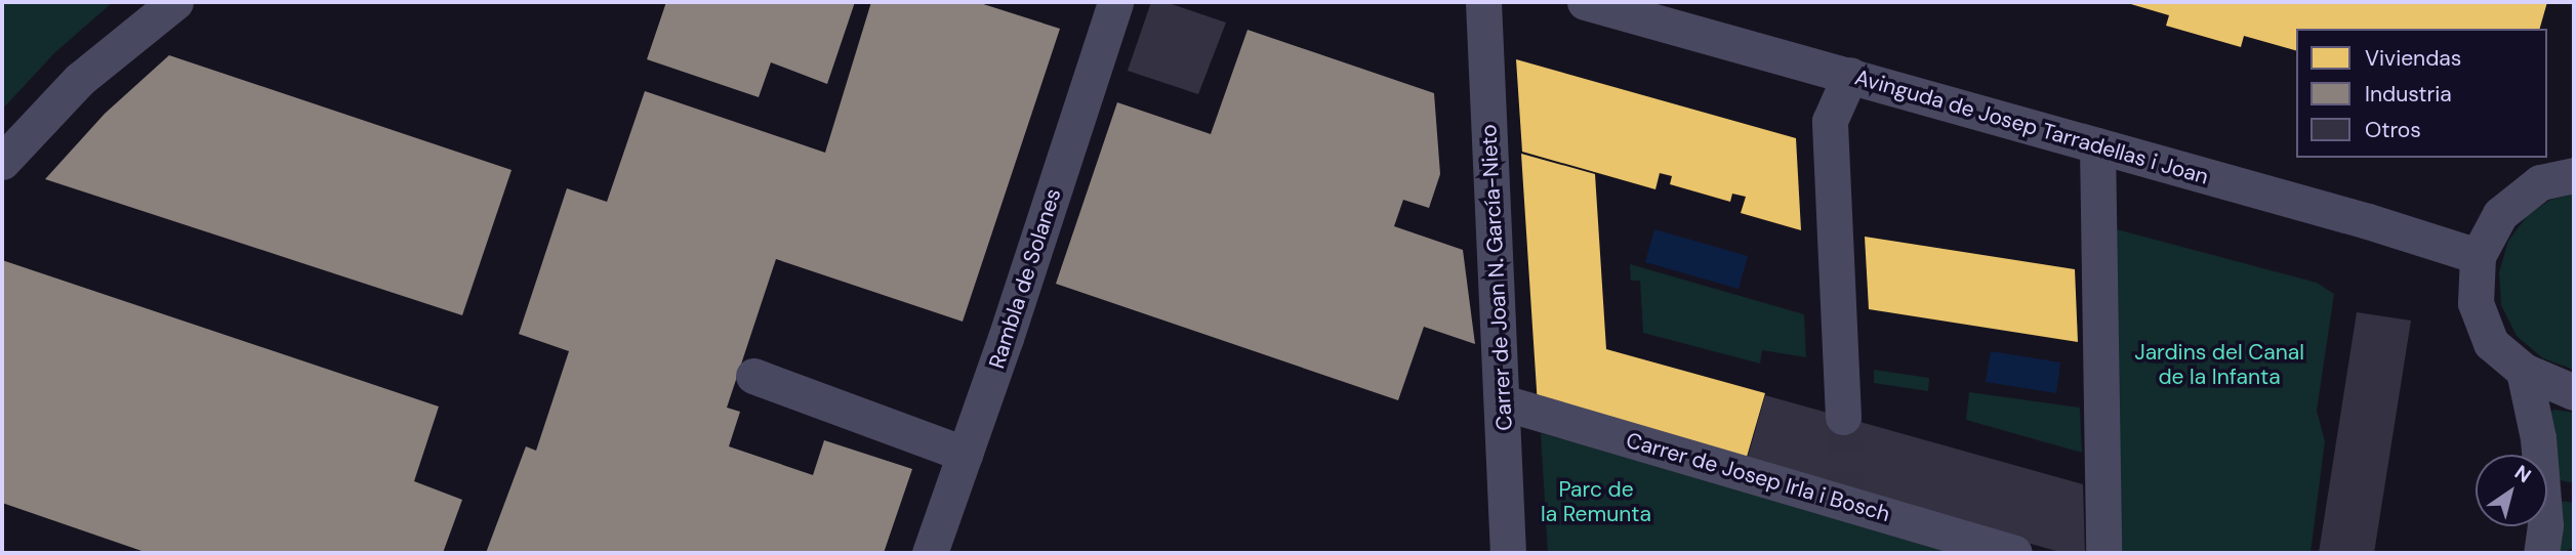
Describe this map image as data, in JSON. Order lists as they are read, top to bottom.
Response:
{
  "streets": {
    "street": [
      "Avinguda de Josep Tarradellas i Joan",
      "Carrer de Joan N. García-Nieto",
      "Rambla de Solanes",
      "Carrer de Josep Irla i Bosch"
    ]
  },
  "crossings": [
    ["Carrer de Joan N. García-Nieto", "Carrer de Josep Irla i Bosch"]
  ],
  "parks": ["Jardins del Canal de la Infanta", "Parc de la Remunta"],
  "legend": ["Viviendas", "Industria", "Otros"],
  "north": "top right"
}
